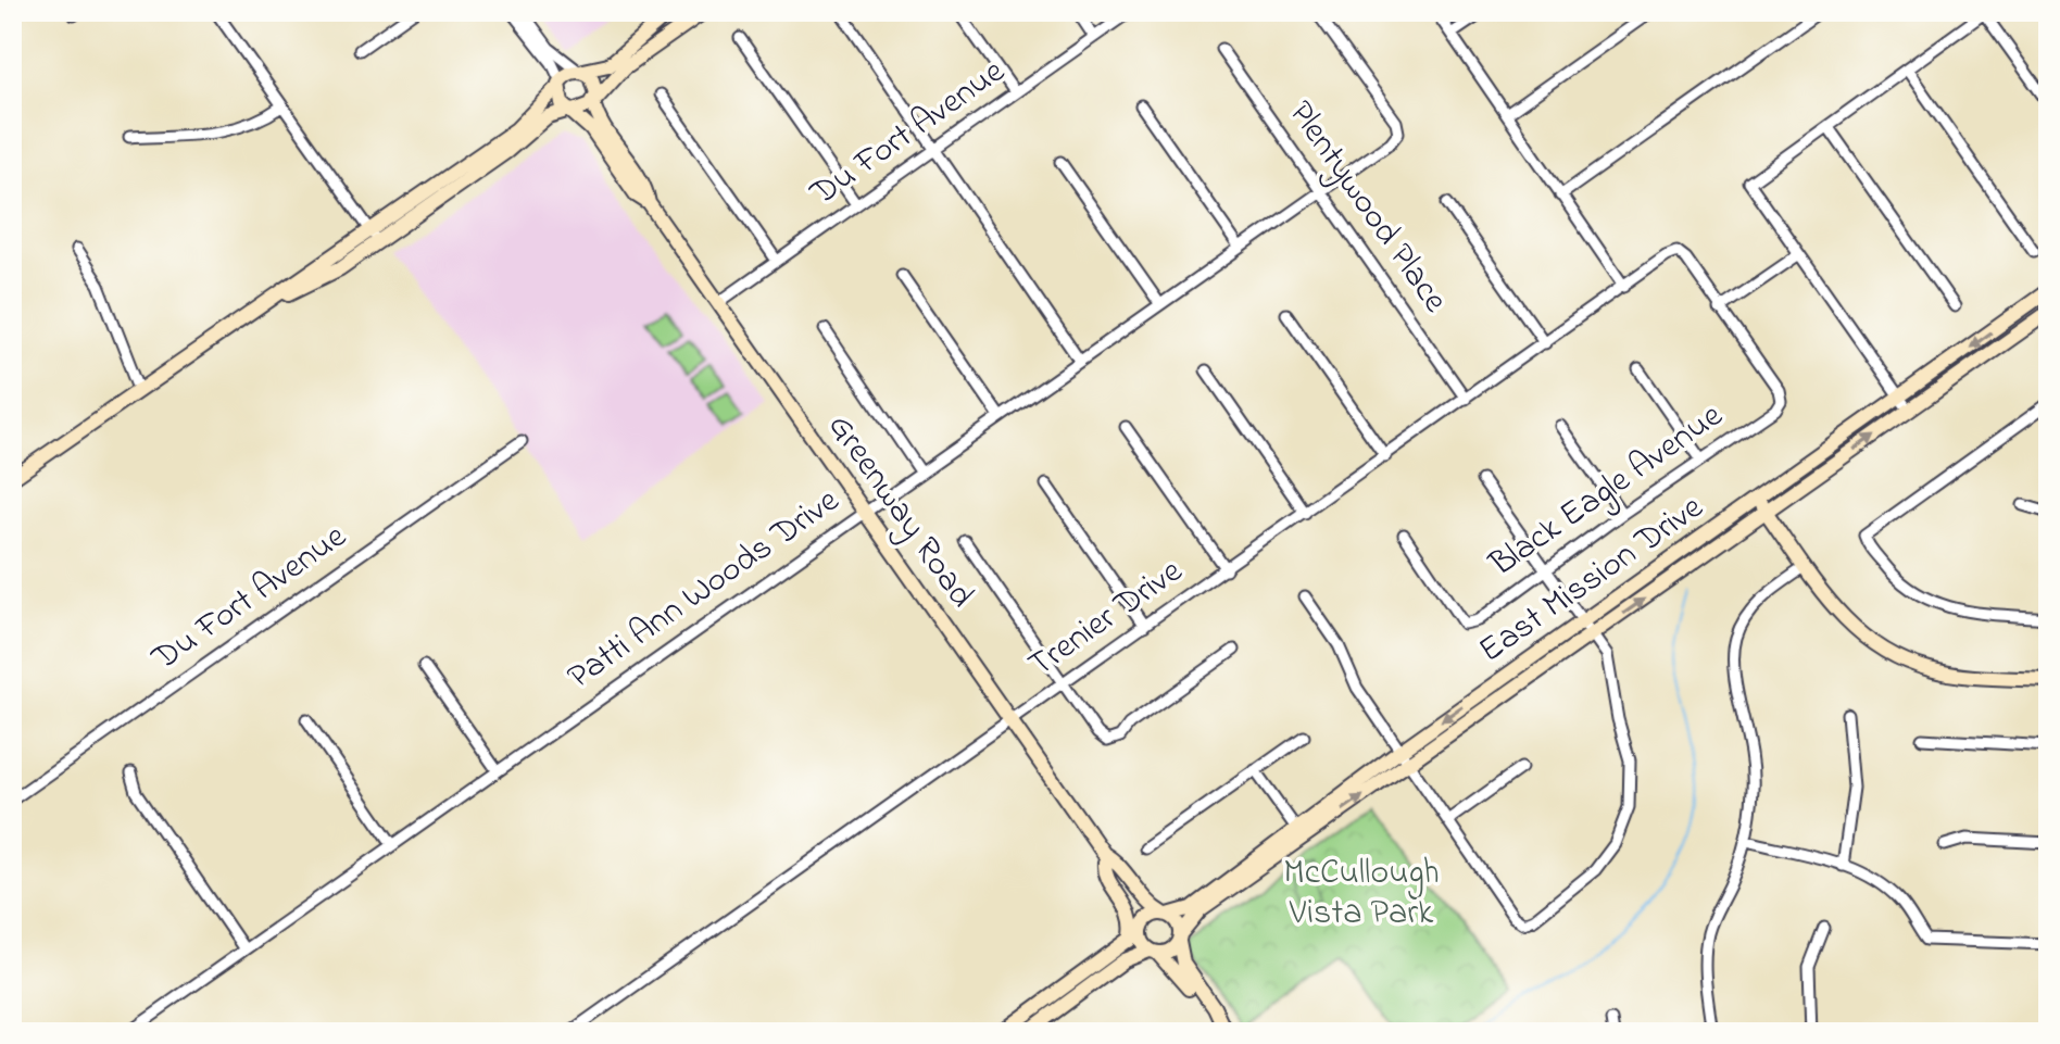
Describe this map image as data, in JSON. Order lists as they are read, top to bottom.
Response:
{
  "streets": {
    "street": [
      "Du Fort Avenue",
      "Plentywood Place",
      "Black Eagle Avenue",
      "Greenway Road",
      "East Mission Drive",
      "Patti Ann Woods Drive",
      "Trenier Drive"
    ]
  },
  "crossings": [
    ["Du Fort Avenue", "Greenway Road"],
    ["Plentywood Place", "Patti Ann Woods Drive"],
    ["Plentywood Place", "Trenier Drive"],
    ["Black Eagle Avenue", "Trenier Drive"],
    ["Greenway Road", "East Mission Drive"],
    ["Greenway Road", "Patti Ann Woods Drive"],
    ["Greenway Road", "Trenier Drive"]
  ],
  "parks": ["McCullough Vista Park"]
}
